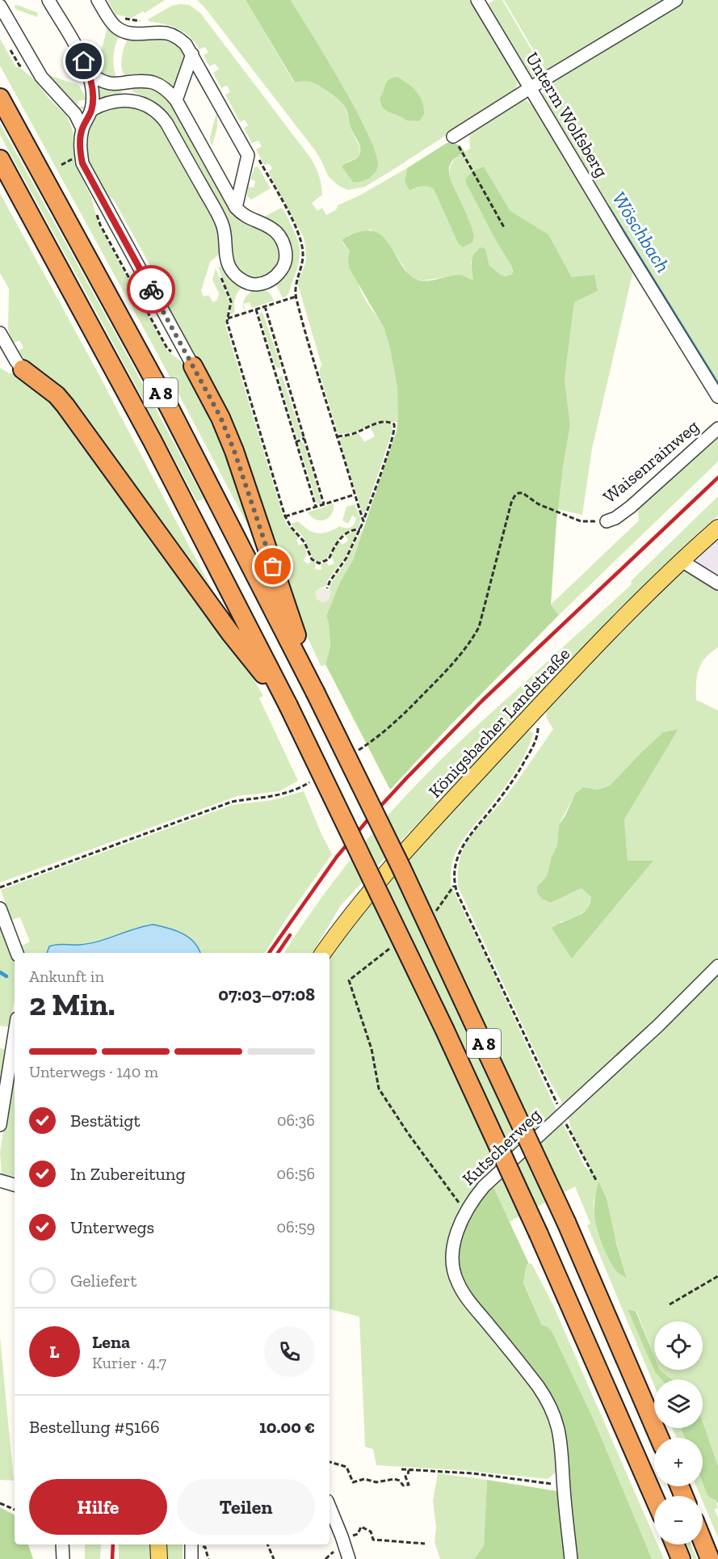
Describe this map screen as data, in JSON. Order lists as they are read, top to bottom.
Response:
{
  "streets": {
    "highway": ["A 8"],
    "main road": ["Königsbacher Landstraße"],
    "street": ["Unterm Wolfsberg", "Waisenrainweg", "Kutscherweg"]
  },
  "water": ["Wöschbach"],
  "page": {
    "heading": ["2 Min.", "Ankunft in", "07:03–07:08"],
    "panel": [
      "Lena",
      "Kurier · 4.7",
      "Bestellung #5166",
      "10.00 €"
    ],
    "bar": "Unterwegs · 140 m",
    "list": [
      ["Bestätigt", "06:36"],
      ["In Zubereitung", "06:56"],
      ["Unterwegs", "06:59"],
      "Geliefert"
    ],
    "map_buttons": ["+", "−"],
    "round": "L",
    "buttons": ["Hilfe", "Teilen"]
  }
}
